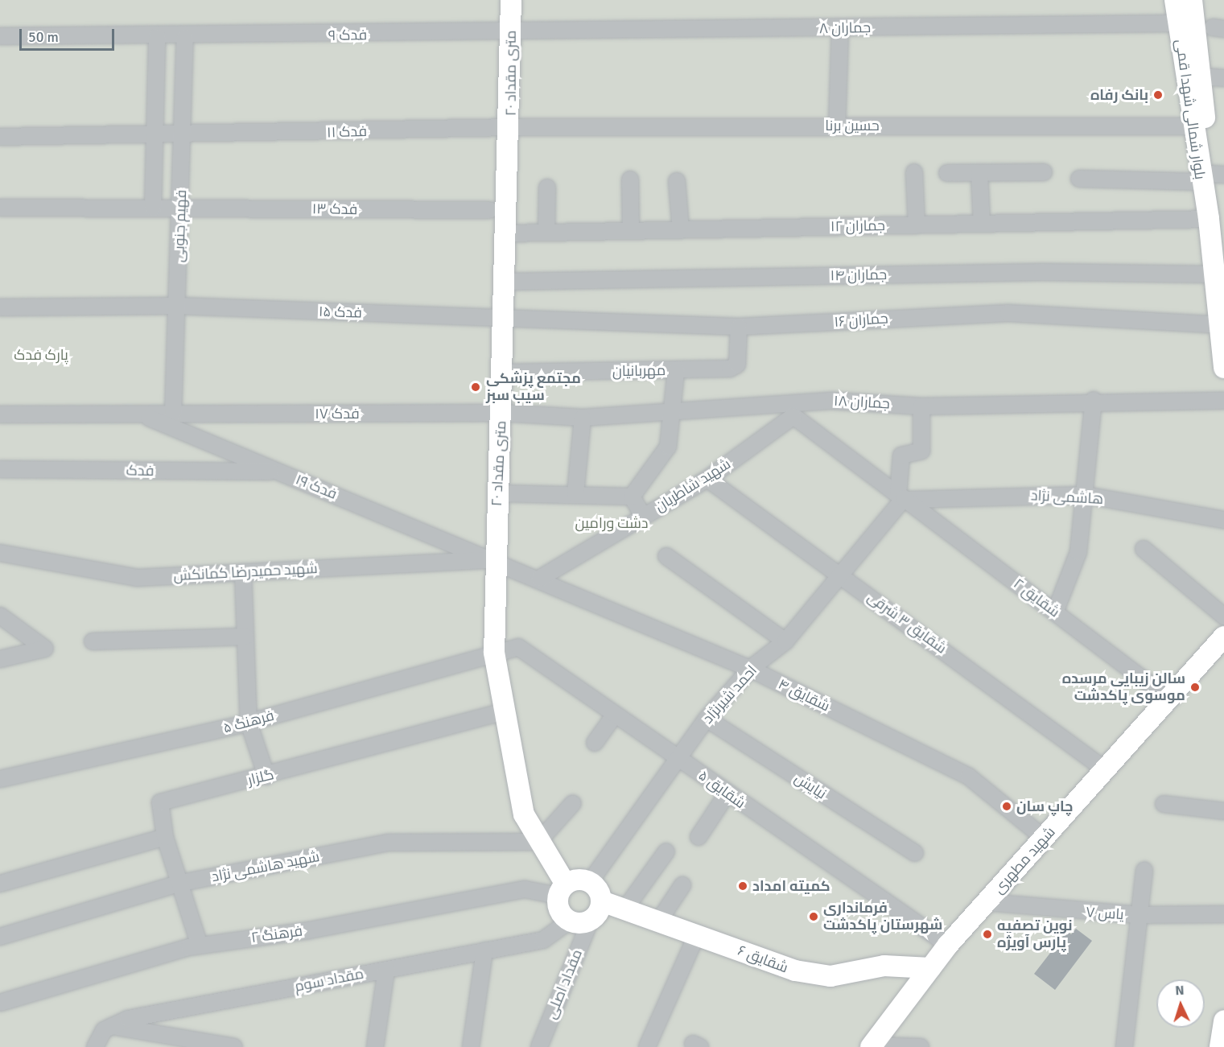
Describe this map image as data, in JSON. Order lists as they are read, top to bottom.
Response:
{
  "streets": {
    "main road": [
      "۲۰ متری مقداد",
      "بلوار شمالی شهدا قمی",
      "شهید مطهری",
      "شقایق ۶"
    ],
    "street": [
      "جماران ۸",
      "فدک ۹",
      "حسین برنا",
      "فدک ۱۱",
      "فدک ۱۳",
      "فهیم جنوبی",
      "جماران ۱۲",
      "جماران ۱۴",
      "فدک ۱۵",
      "جماران ۱۶",
      "مهربانیان",
      "جماران ۱۸",
      "فدک ۱۷",
      "فدک",
      "شهید شاطریان",
      "فدک ۱۹",
      "هاشمی نژاد",
      "شهید حمیدرضا کمانکش",
      "شقایق ۲",
      "شقایق ۳ شرقی",
      "احمد شیرنژاد",
      "شقایق ۴",
      "فرهنگ ۵",
      "گلزار",
      "نیایش",
      "شقایق ۵",
      "شهید هاشمی نژاد",
      "یاس ۷",
      "فرهنگ ۲",
      "مقداد سوم",
      "مقداد اصلی"
    ]
  },
  "crossings": [
    ["جماران ۸", "فدک ۹"],
    ["جماران ۸", "۲۰ متری مقداد"],
    ["جماران ۸", "بلوار شمالی شهدا قمی"],
    ["فدک ۹", "۲۰ متری مقداد"],
    ["فدک ۹", "فهیم جنوبی"],
    ["۲۰ متری مقداد", "حسین برنا"],
    ["۲۰ متری مقداد", "فدک ۱۱"],
    ["۲۰ متری مقداد", "جماران ۱۲"],
    ["۲۰ متری مقداد", "جماران ۱۴"],
    ["۲۰ متری مقداد", "فدک ۱۵"],
    ["۲۰ متری مقداد", "جماران ۱۶"],
    ["۲۰ متری مقداد", "مهربانیان"],
    ["۲۰ متری مقداد", "جماران ۱۸"],
    ["۲۰ متری مقداد", "فدک ۱۷"],
    ["۲۰ متری مقداد", "فدک ۱۹"],
    ["۲۰ متری مقداد", "شهید حمیدرضا کمانکش"],
    ["۲۰ متری مقداد", "احمد شیرنژاد"],
    ["۲۰ متری مقداد", "شقایق ۴"],
    ["۲۰ متری مقداد", "فرهنگ ۵"],
    ["۲۰ متری مقداد", "گلزار"],
    ["۲۰ متری مقداد", "شقایق ۵"],
    ["۲۰ متری مقداد", "شهید هاشمی نژاد"],
    ["۲۰ متری مقداد", "فرهنگ ۲"],
    ["۲۰ متری مقداد", "شقایق ۶"],
    ["۲۰ متری مقداد", "مقداد سوم"],
    ["۲۰ متری مقداد", "مقداد اصلی"],
    ["بلوار شمالی شهدا قمی", "حسین برنا"],
    ["بلوار شمالی شهدا قمی", "جماران ۱۲"],
    ["بلوار شمالی شهدا قمی", "جماران ۱۴"],
    ["بلوار شمالی شهدا قمی", "جماران ۱۶"],
    ["حسین برنا", "فدک ۱۱"],
    ["فدک ۱۱", "فهیم جنوبی"],
    ["فدک ۱۳", "فهیم جنوبی"],
    ["فهیم جنوبی", "فدک ۱۵"],
    ["فهیم جنوبی", "فدک ۱۷"],
    ["فدک ۱۵", "جماران ۱۶"],
    ["جماران ۱۶", "مهربانیان"],
    ["جماران ۱۸", "فدک ۱۷"],
    ["جماران ۱۸", "شهید شاطریان"],
    ["جماران ۱۸", "شقایق ۲"],
    ["فدک ۱۷", "فدک ۱۹"],
    ["فدک", "فدک ۱۹"],
    ["شهید شاطریان", "شقایق ۲"],
    ["شهید شاطریان", "شقایق ۳ شرقی"],
    ["شهید شاطریان", "شقایق ۴"],
    ["فدک ۱۹", "شهید حمیدرضا کمانکش"],
    ["فدک ۱۹", "شقایق ۴"],
    ["هاشمی نژاد", "شقایق ۲"],
    ["هاشمی نژاد", "احمد شیرنژاد"],
    ["شهید حمیدرضا کمانکش", "شقایق ۴"],
    ["شقایق ۲", "احمد شیرنژاد"],
    ["شقایق ۲", "شهید مطهری"],
    ["شقایق ۳ شرقی", "احمد شیرنژاد"],
    ["شقایق ۳ شرقی", "شهید مطهری"],
    ["احمد شیرنژاد", "شقایق ۴"],
    ["احمد شیرنژاد", "نیایش"],
    ["احمد شیرنژاد", "شقایق ۵"],
    ["احمد شیرنژاد", "فرهنگ ۲"],
    ["احمد شیرنژاد", "شقایق ۶"],
    ["احمد شیرنژاد", "مقداد سوم"],
    ["احمد شیرنژاد", "مقداد اصلی"],
    ["شقایق ۴", "شهید مطهری"],
    ["فرهنگ ۵", "شقایق ۵"],
    ["گلزار", "شهید هاشمی نژاد"],
    ["گلزار", "فرهنگ ۲"],
    ["شقایق ۵", "شهید مطهری"],
    ["شهید مطهری", "یاس ۷"],
    ["شهید مطهری", "شقایق ۶"],
    ["فرهنگ ۲", "شقایق ۶"],
    ["فرهنگ ۲", "مقداد سوم"],
    ["فرهنگ ۲", "مقداد اصلی"],
    ["شقایق ۶", "مقداد سوم"],
    ["شقایق ۶", "مقداد اصلی"],
    ["مقداد سوم", "مقداد اصلی"]
  ],
  "parks": ["پارک فدک", "دشت ورامین"],
  "places": [
    "بانک رفاه",
    "مجتمع پزشکی سیب سبز",
    "سالن زیبایی مرسده موسوی پاکدشت",
    "چاپ سان",
    "کمیته امداد",
    "فرمانداری شهرستان پاکدشت",
    "نوین تصفیه پارس آویژه"
  ],
  "scale_bar": "50 m",
  "north": "top"
}
